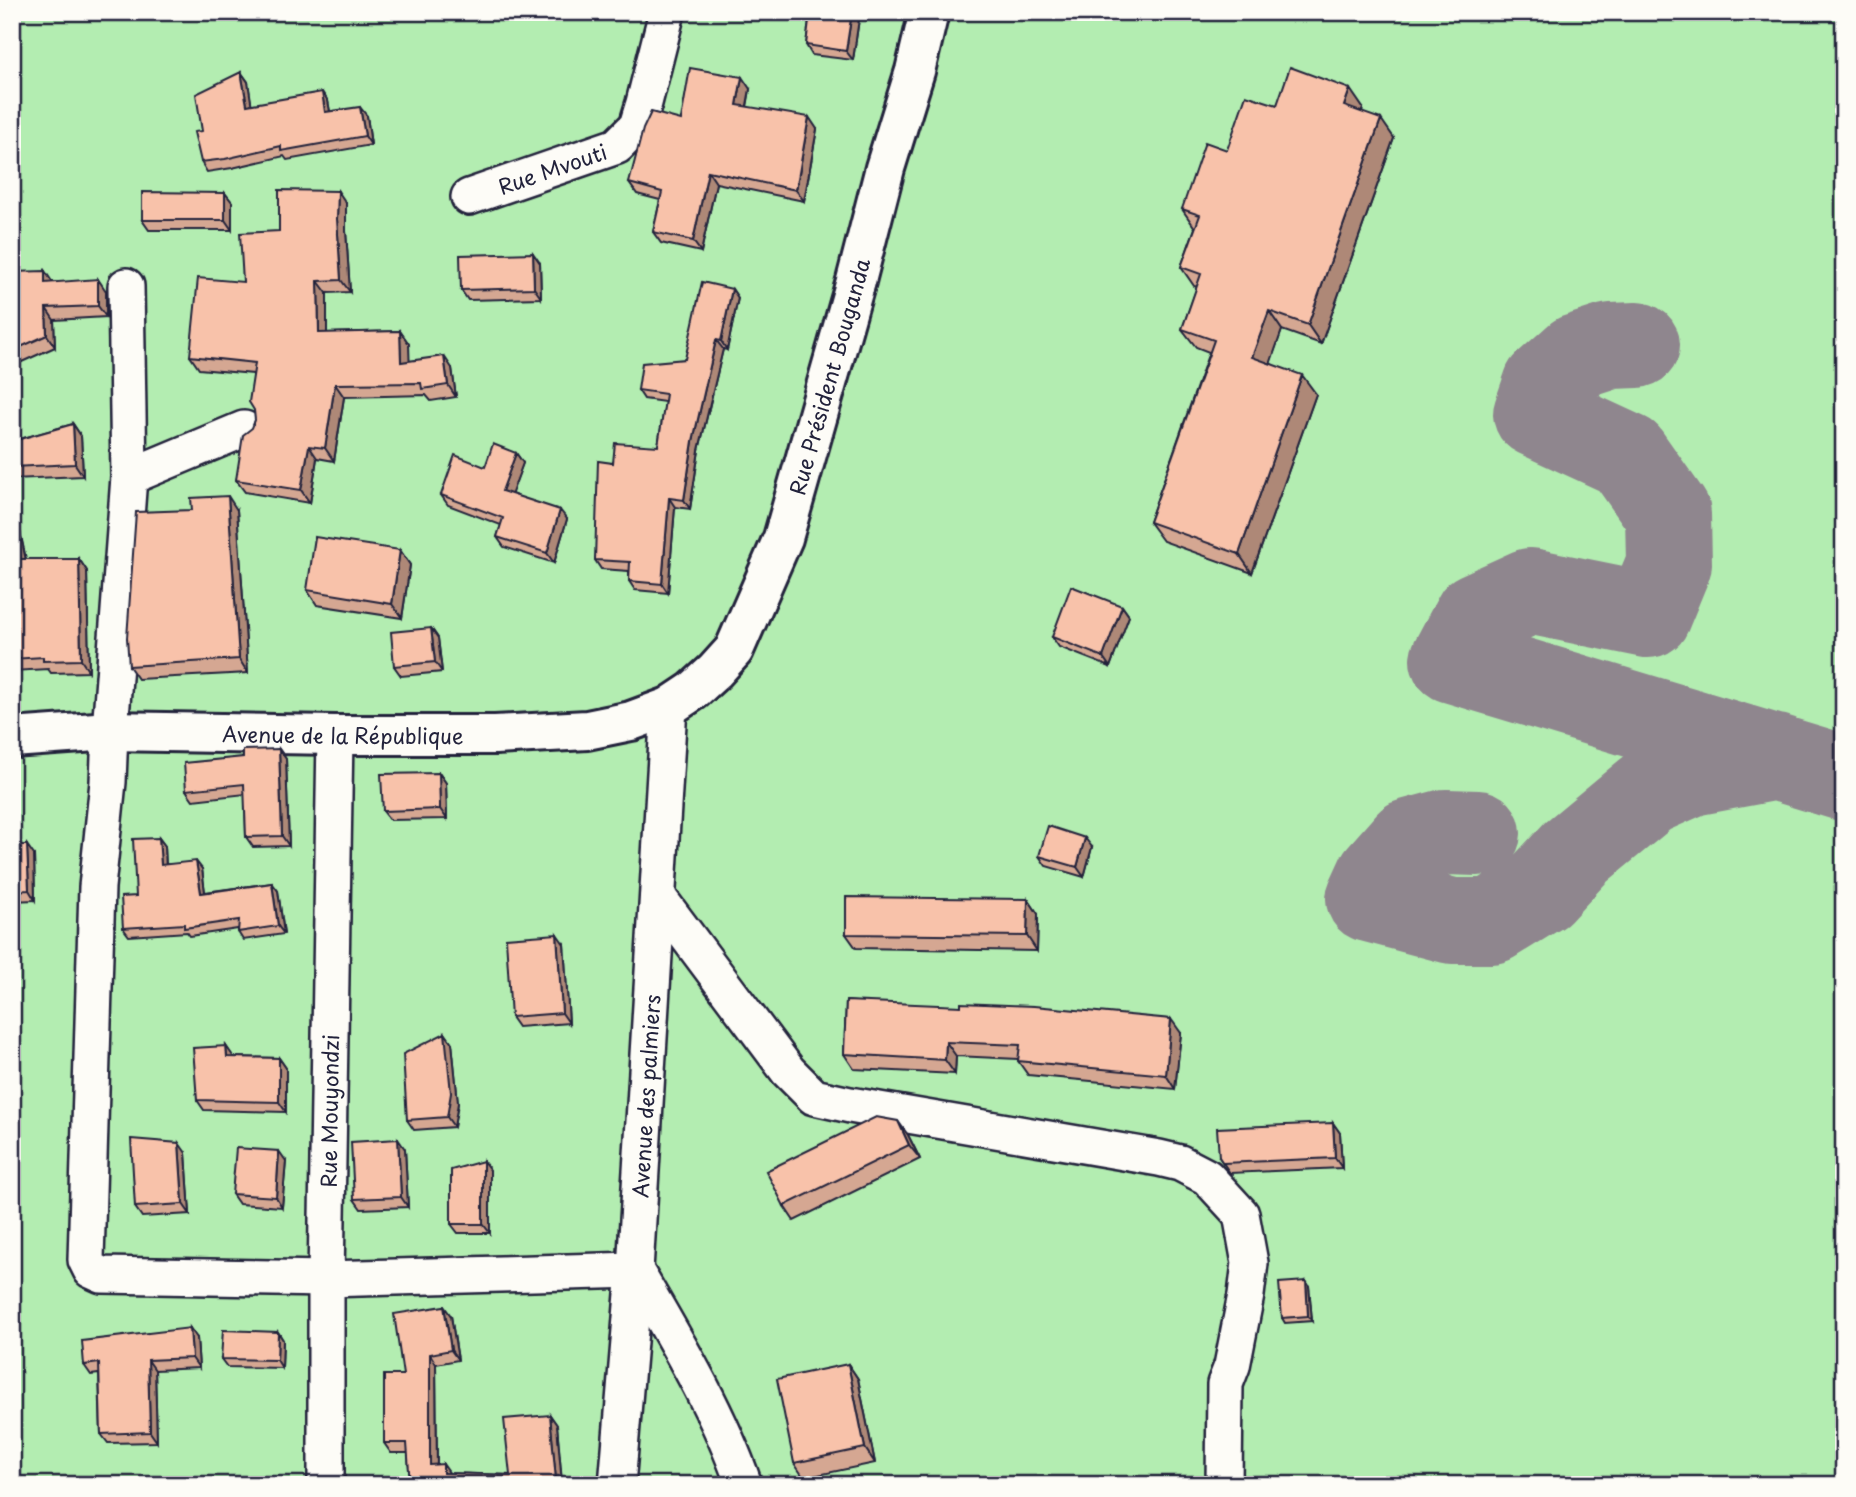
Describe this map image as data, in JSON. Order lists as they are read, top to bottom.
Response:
{
  "streets": {
    "street": [
      "Rue Mvouti",
      "Rue Président Bouganda",
      "Avenue de la République",
      "Avenue des palmiers",
      "Rue Mouyondzi"
    ]
  },
  "crossings": [
    ["Rue Président Bouganda", "Avenue de la République"],
    ["Rue Président Bouganda", "Avenue des palmiers"],
    ["Avenue de la République", "Avenue des palmiers"],
    ["Avenue de la République", "Rue Mouyondzi"]
  ]
}
